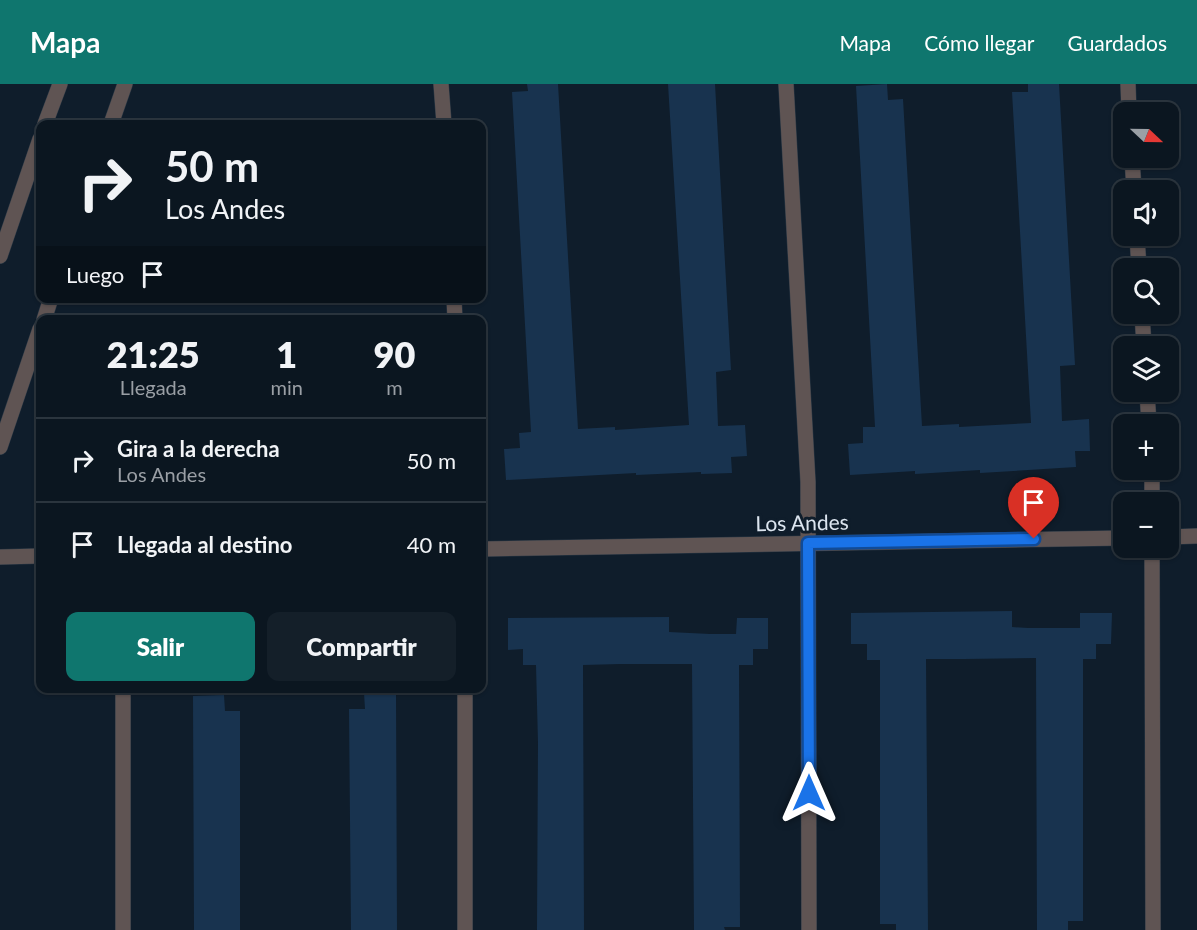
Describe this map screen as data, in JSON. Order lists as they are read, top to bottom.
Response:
{
  "streets": {
    "street": ["Los Andes"]
  },
  "north": "right",
  "page": {
    "header": "Mapa",
    "nav": ["Mapa", "Cómo llegar", "Guardados"],
    "map_buttons": ["+", "−"],
    "turn": ["50 m", "Los Andes"],
    "then": "Luego",
    "eta": [
      "21:25",
      "Llegada",
      "1",
      "min",
      "90",
      "m"
    ],
    "list": [
      {
        "name": "Gira a la derecha",
        "note": "Los Andes",
        "value": "50 m"
      },
      {
        "name": "Llegada al destino",
        "value": "40 m"
      }
    ],
    "buttons": ["Salir", "Compartir"]
  }
}
